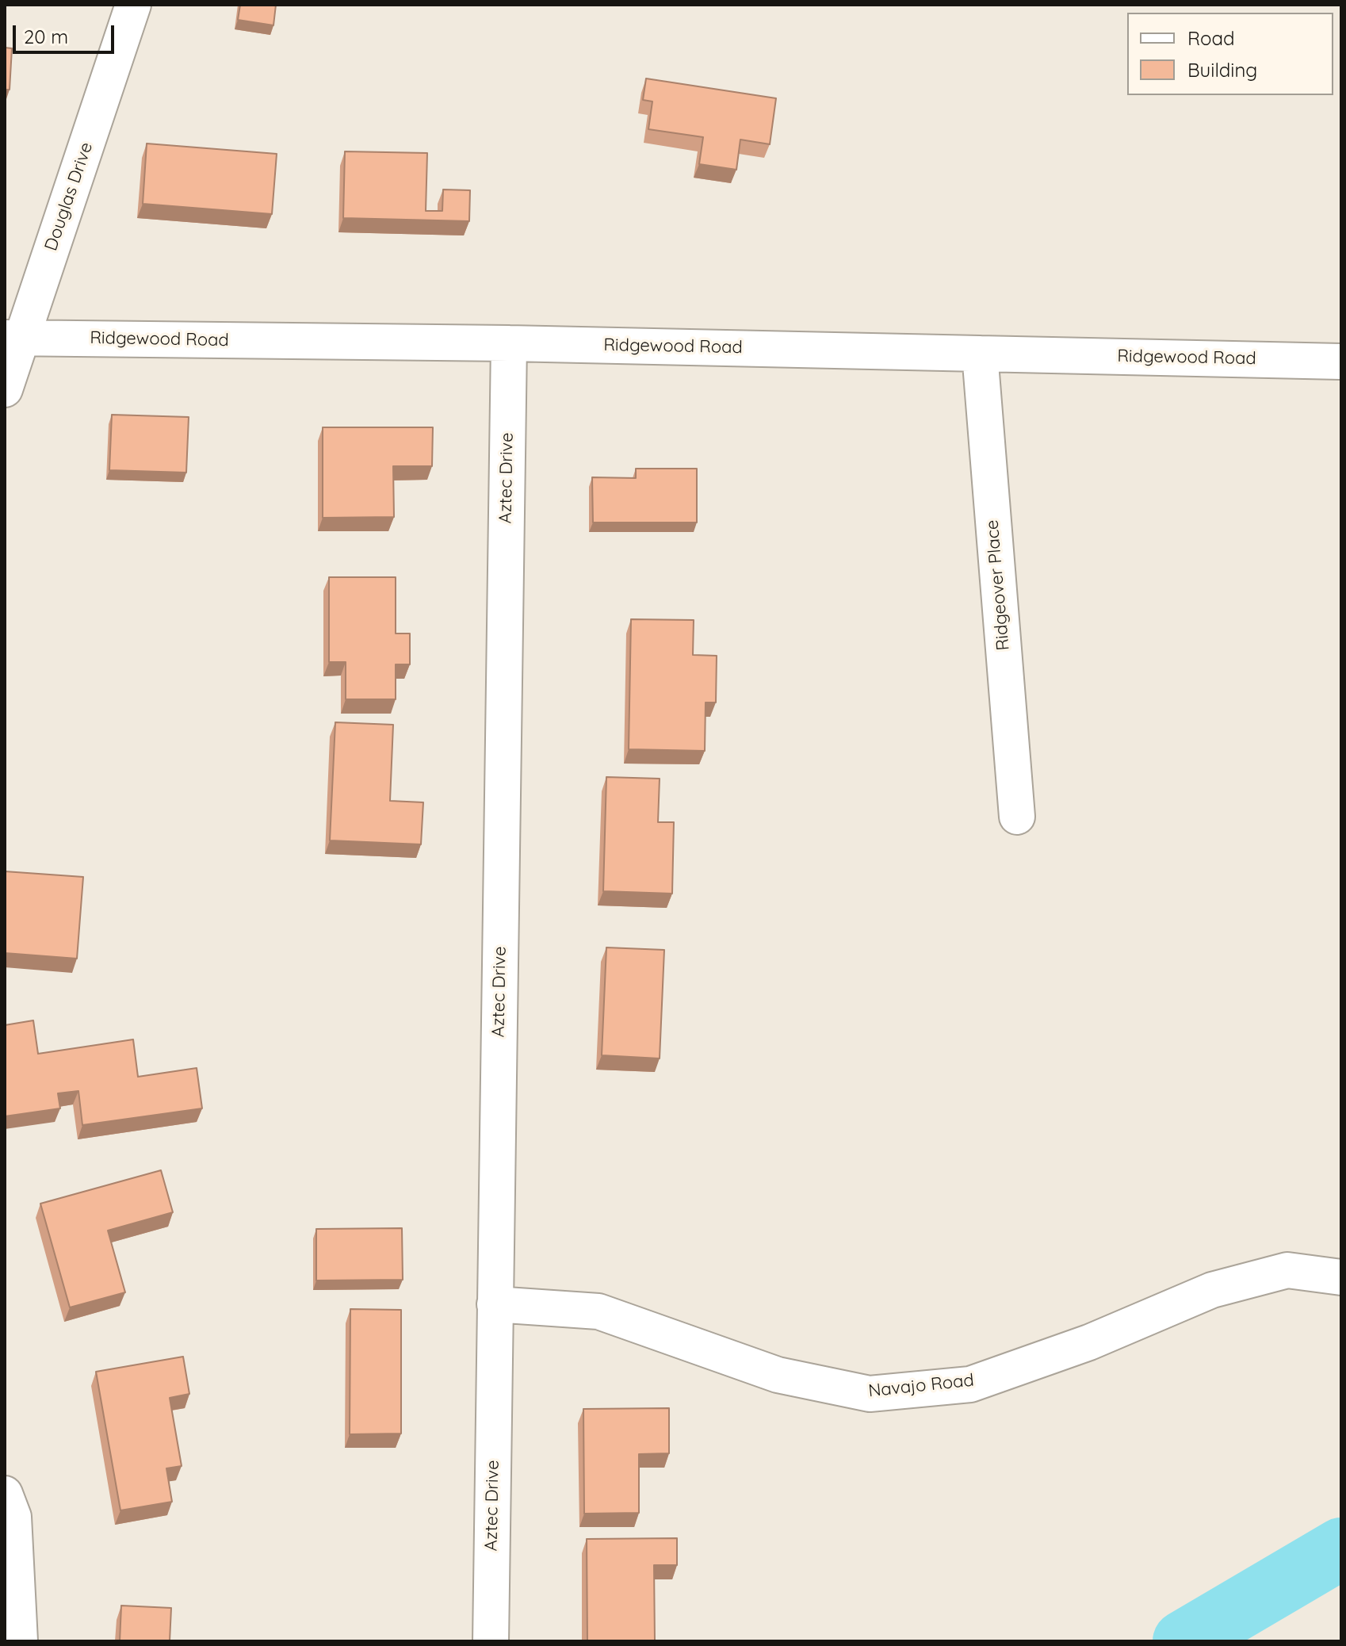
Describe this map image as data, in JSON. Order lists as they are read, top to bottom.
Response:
{
  "streets": {
    "street": [
      "Douglas Drive",
      "Ridgewood Road",
      "Aztec Drive",
      "Ridgeover Place",
      "Navajo Road"
    ]
  },
  "crossings": [
    ["Douglas Drive", "Ridgewood Road"],
    ["Ridgewood Road", "Aztec Drive"],
    ["Ridgewood Road", "Ridgeover Place"],
    ["Aztec Drive", "Navajo Road"]
  ],
  "legend": ["Road", "Building"],
  "scale_bar": "20 m"
}
